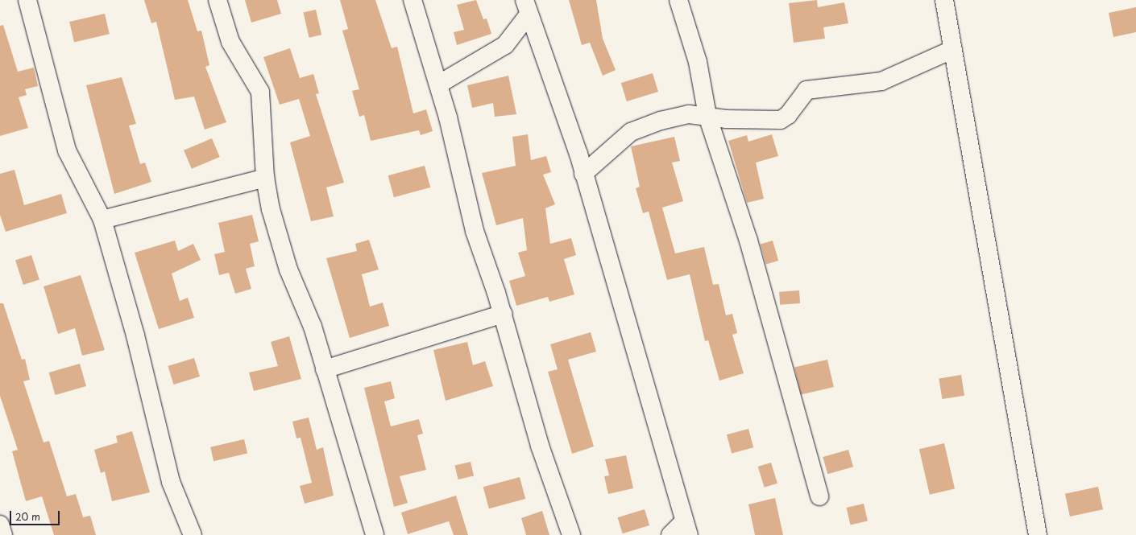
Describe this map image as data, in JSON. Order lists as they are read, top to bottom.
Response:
{
  "scale_bar": "20 m"
}
